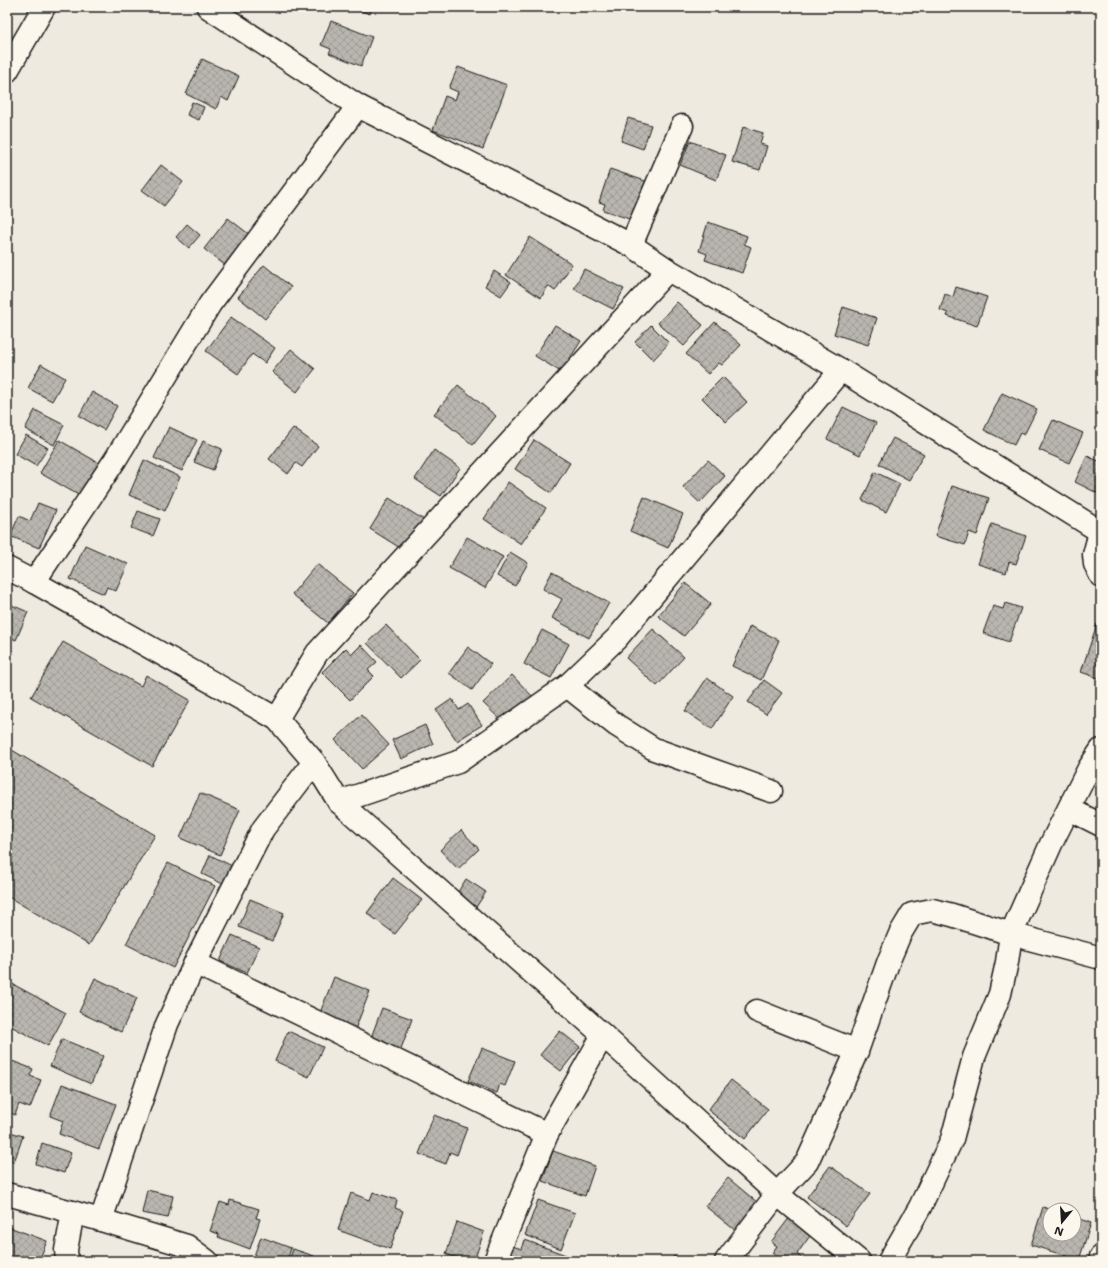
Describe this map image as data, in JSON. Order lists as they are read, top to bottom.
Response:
{
  "north": "bottom"
}
